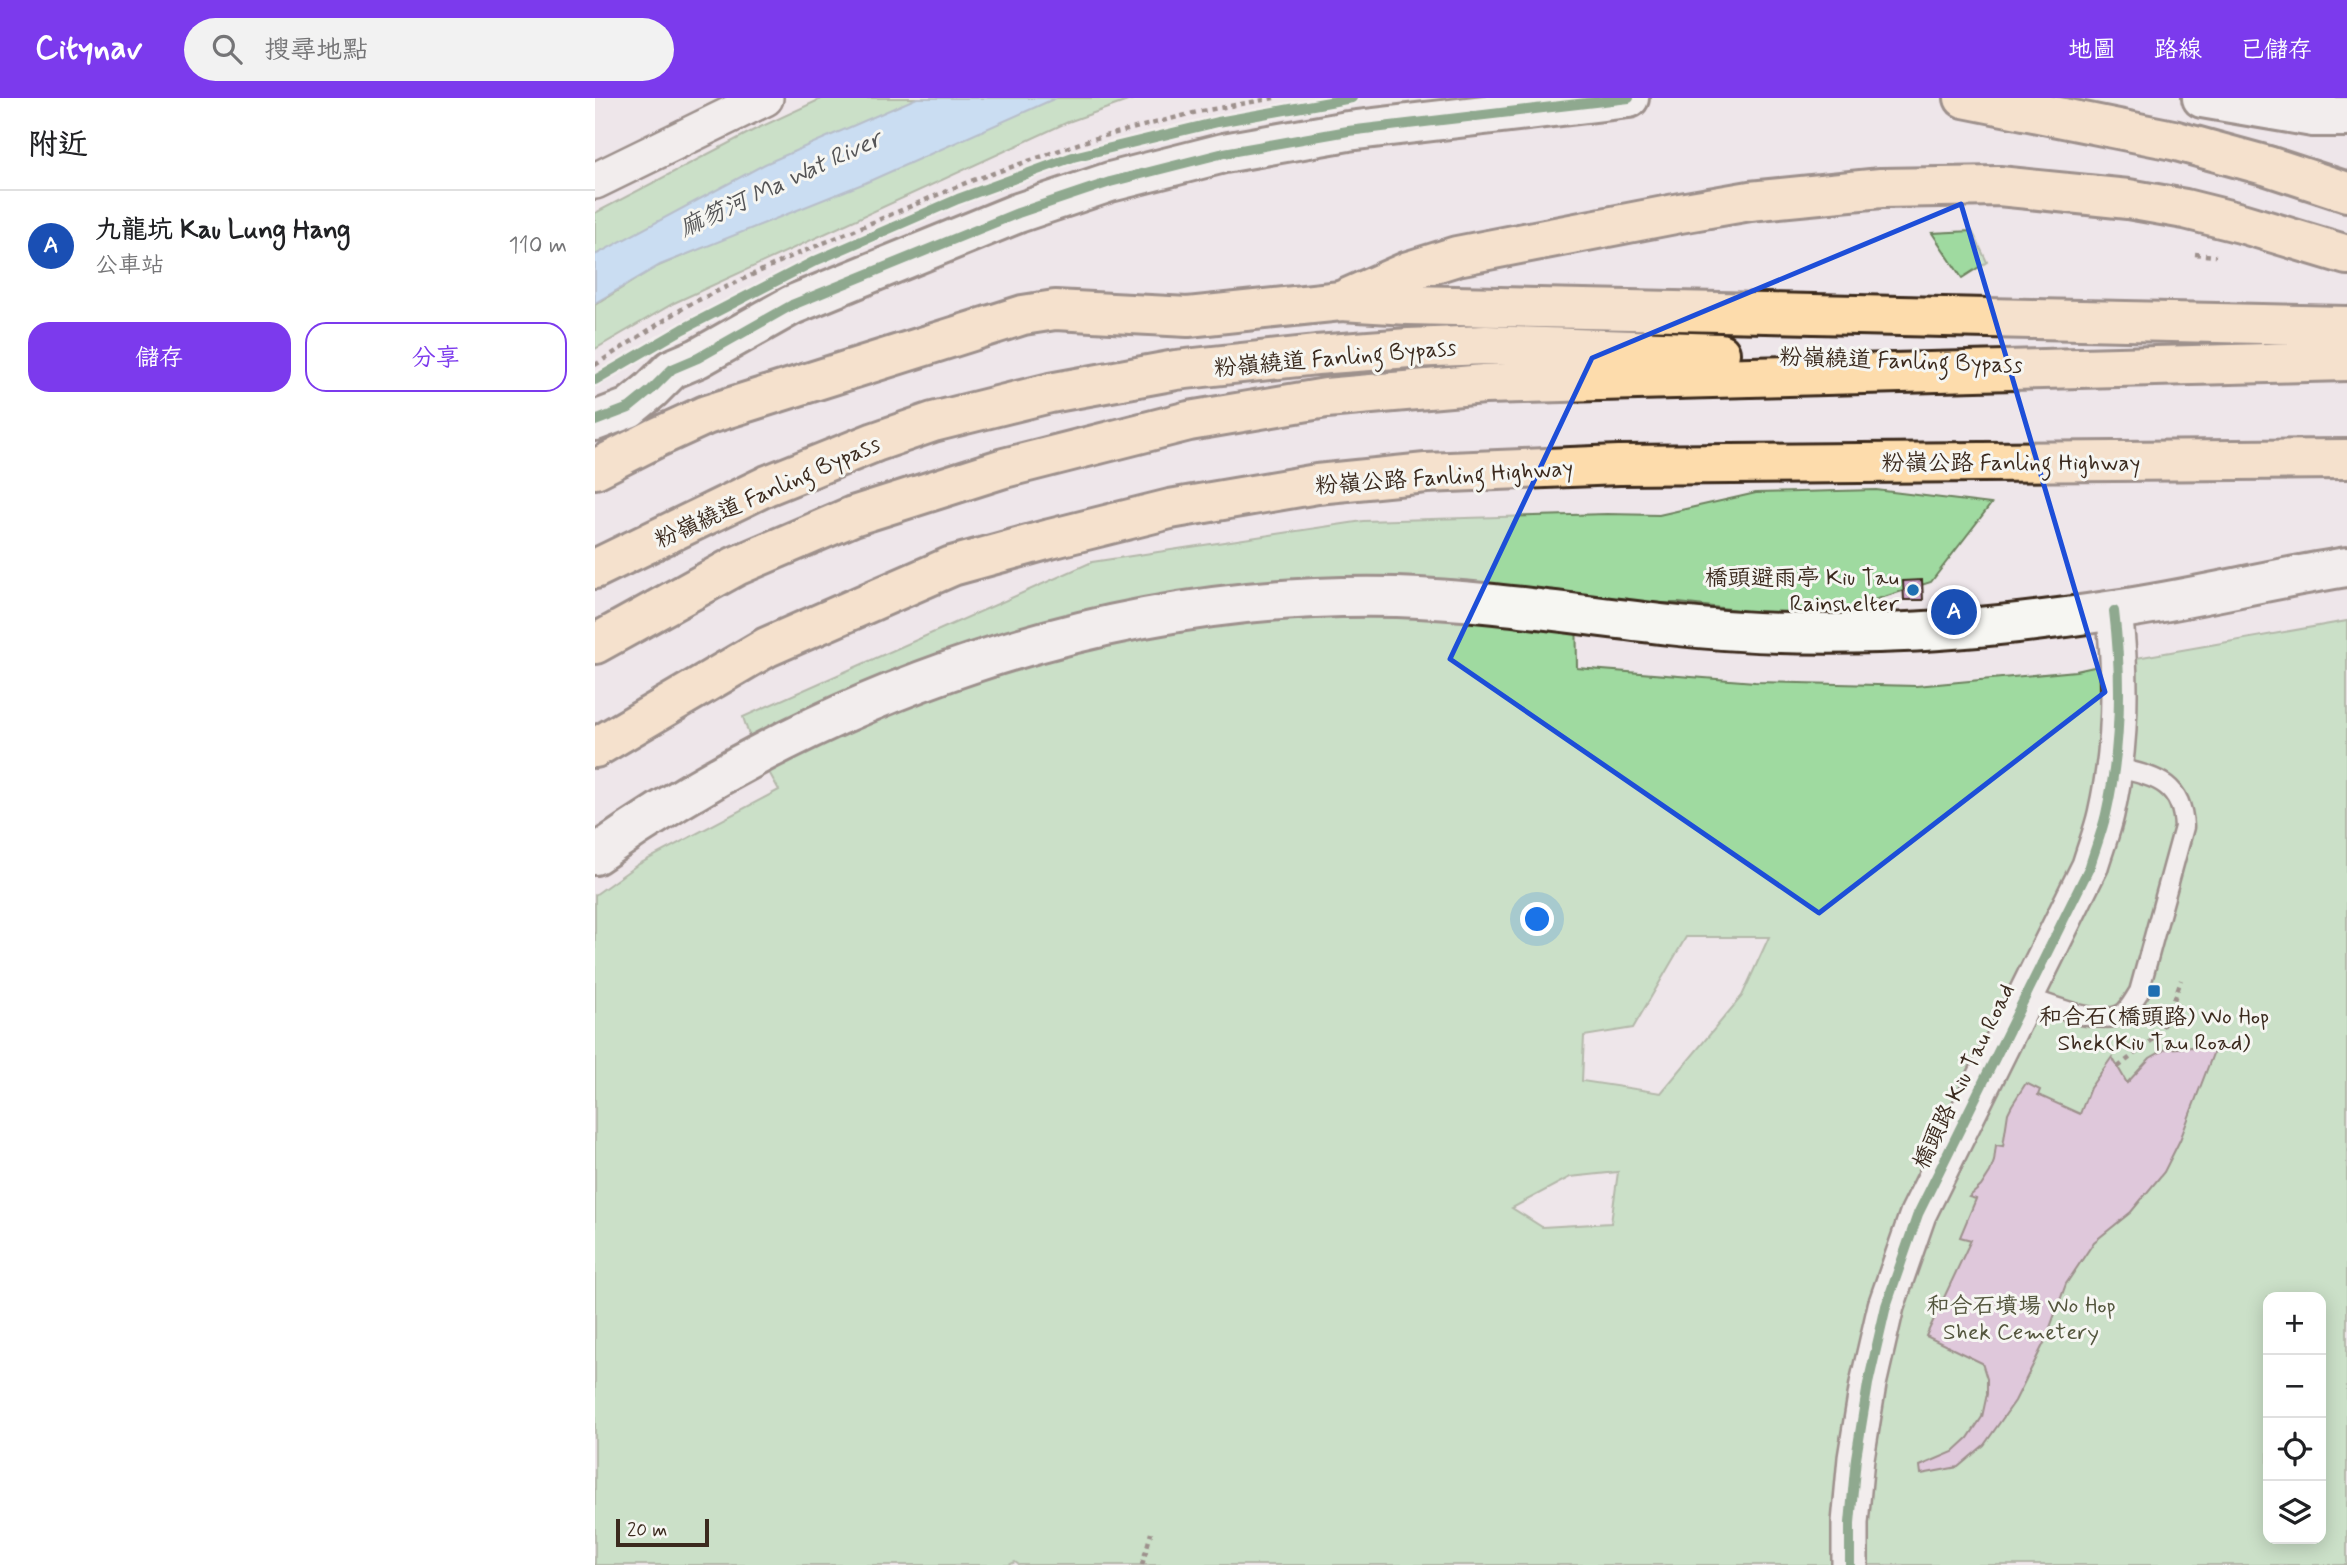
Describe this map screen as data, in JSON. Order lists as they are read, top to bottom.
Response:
{
  "streets": {
    "highway": ["粉嶺繞道 Fanling Bypass", "粉嶺公路 Fanling Highway"],
    "street": ["橋頭路 Kiu Tau Road"]
  },
  "water": ["麻笏河 Ma Wat River"],
  "parks": ["和合石墳場 Wo Hop Shek Cemetery"],
  "places": {
    "other": ["橋頭避雨亭 Kiu Tau Rainshelter"],
    "transit": ["和合石(橋頭路) Wo Hop Shek(Kiu Tau Road)"]
  },
  "scale_bar": "20 m",
  "page": {
    "header": "Citynav",
    "search": "搜尋地點",
    "nav": ["地圖", "路線", "已儲存"],
    "heading": "附近",
    "list": [
      {
        "mark": "A",
        "name": "九龍坑 Kau Lung Hang",
        "note": "公車站",
        "value": "110 m"
      }
    ],
    "buttons": ["儲存", "分享"],
    "pins": "A",
    "map_buttons": ["+", "−"],
    "scale": "20 m"
  }
}
